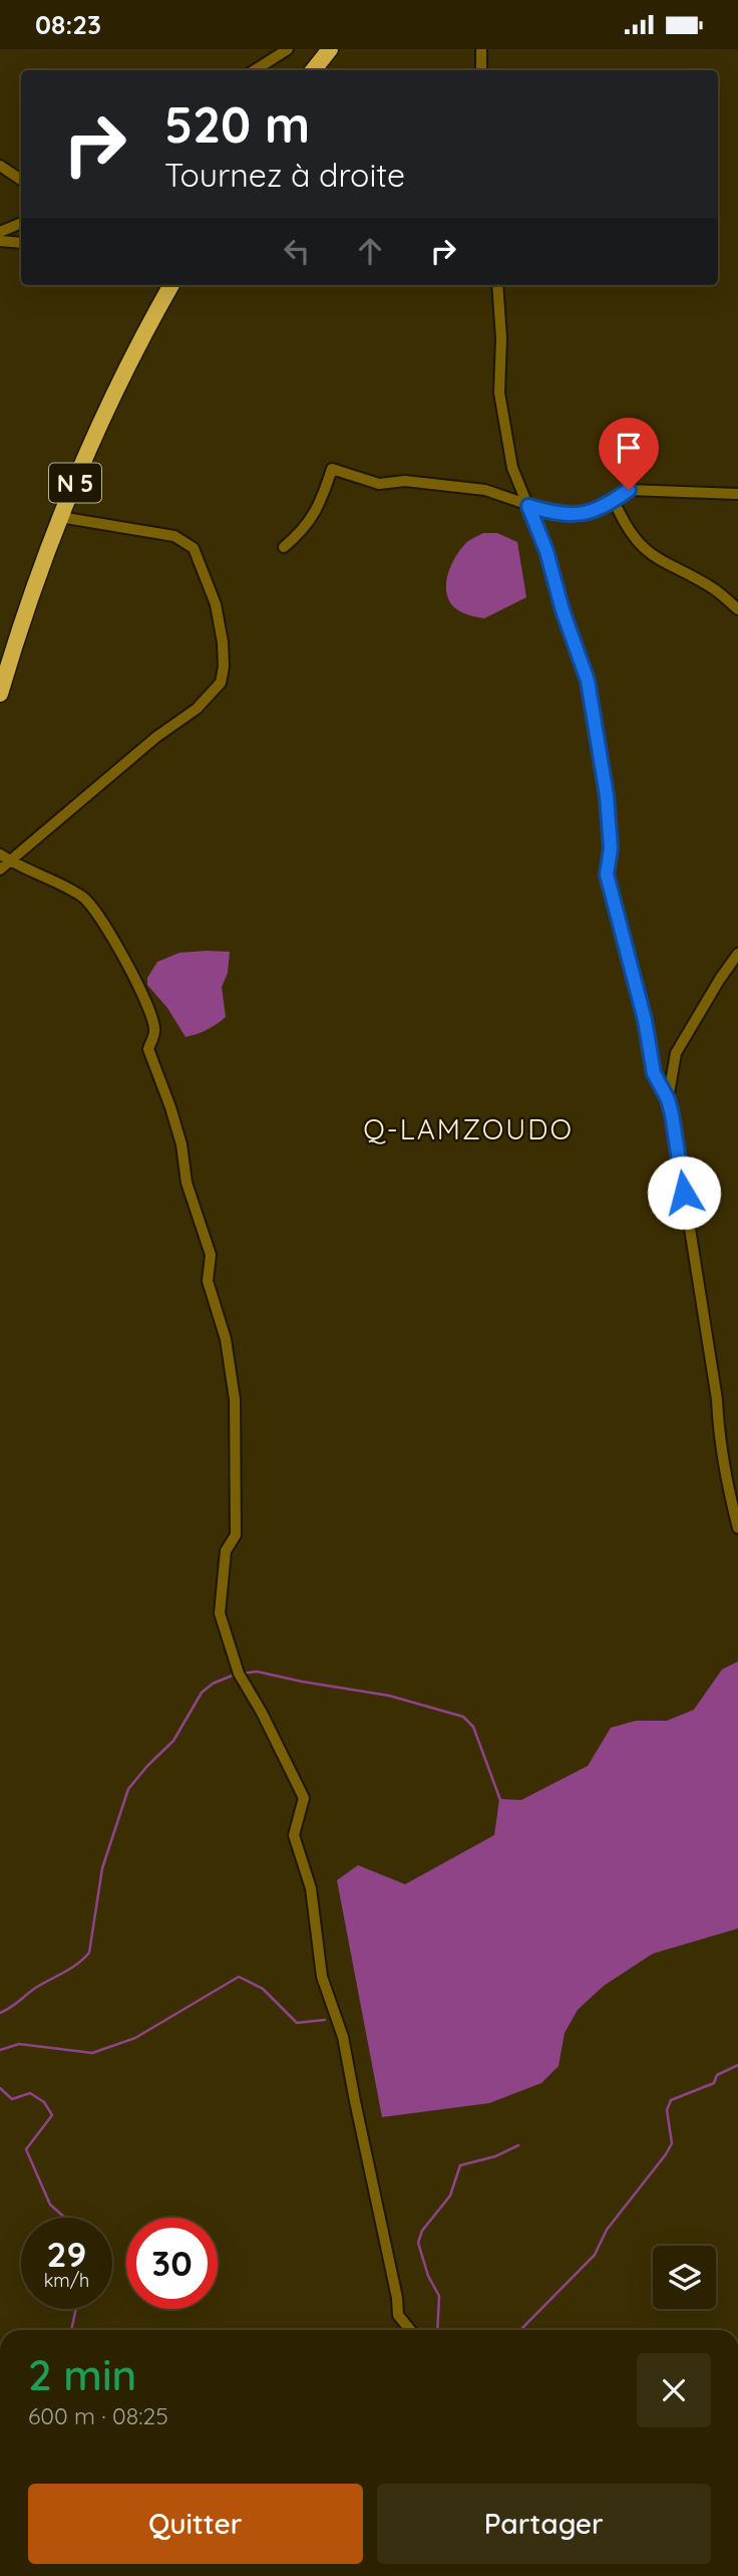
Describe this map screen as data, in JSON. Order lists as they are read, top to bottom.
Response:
{
  "streets": {
    "highway": ["N 5"]
  },
  "districts": ["Q-LAMZOUDO"],
  "page": {
    "status": "08:23",
    "turn": ["520 m", "Tournez à droite"],
    "speed": "29 km/h",
    "limit": "30",
    "heading": ["2 min", "600 m · 08:25"],
    "buttons": ["Quitter", "Partager"]
  }
}
